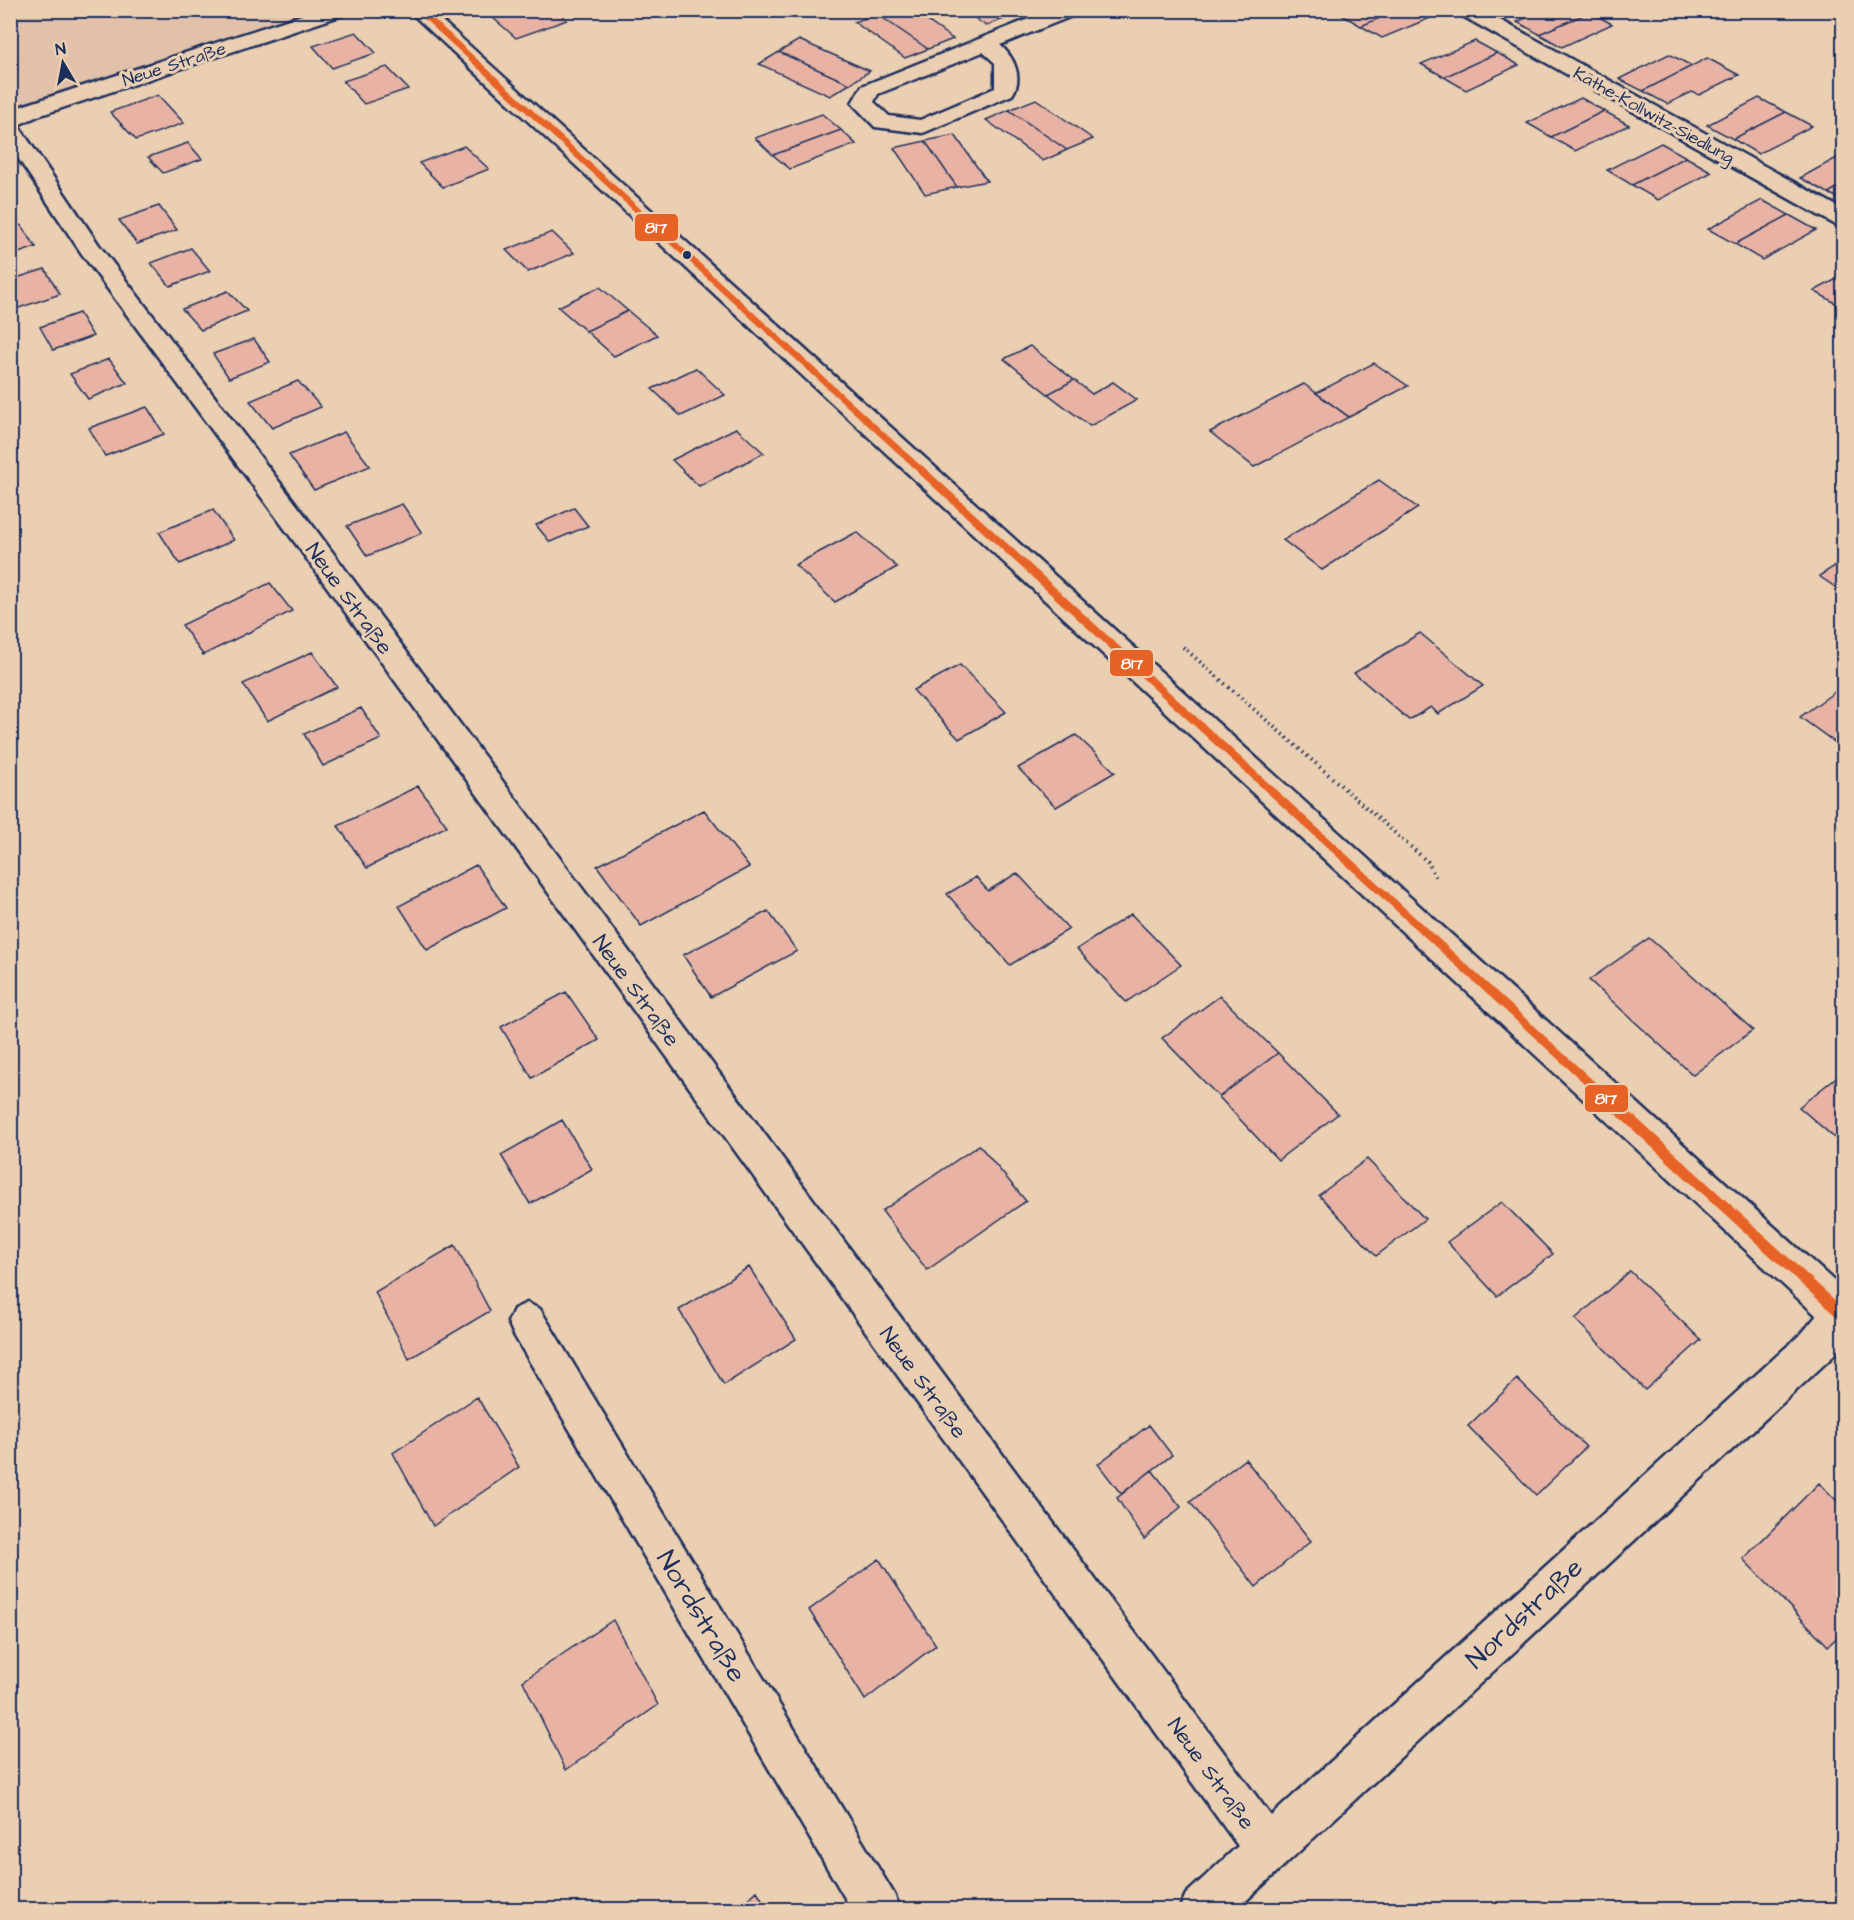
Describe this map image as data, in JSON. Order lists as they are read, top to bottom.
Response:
{
  "streets": {
    "street": ["Neue Straße", "Käthe-Kollwitz-Siedlung", "Nordstraße"]
  },
  "crossings": [
    ["Neue Straße", "Nordstraße"]
  ],
  "lines": ["transit line 817"],
  "north": "top"
}
